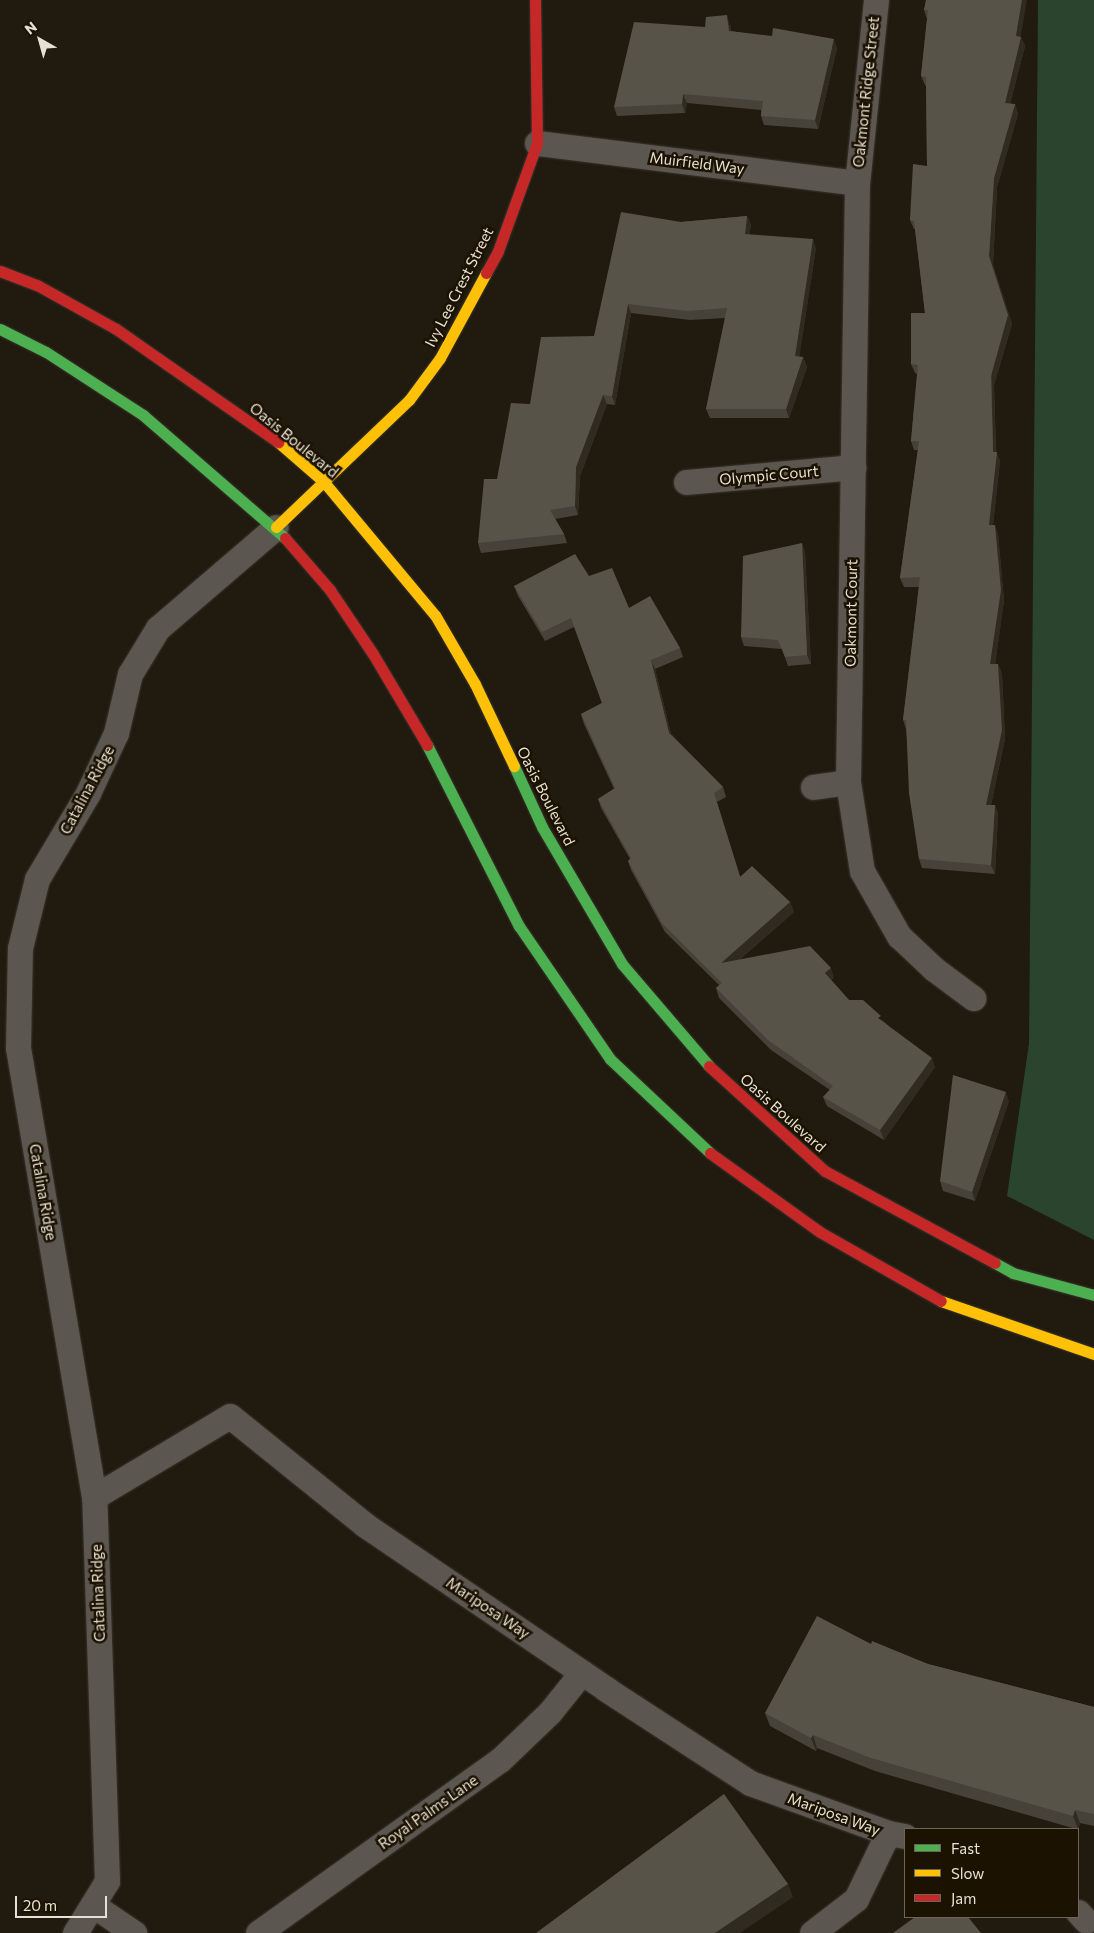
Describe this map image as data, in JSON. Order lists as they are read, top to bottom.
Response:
{
  "streets": {
    "street": [
      "Oakmont Ridge Street",
      "Muirfield Way",
      "Ivy Lee Crest Street",
      "Oasis Boulevard",
      "Olympic Court",
      "Oakmont Court",
      "Catalina Ridge",
      "Mariposa Way",
      "Royal Palms Lane"
    ]
  },
  "crossings": [
    ["Oakmont Ridge Street", "Muirfield Way"],
    ["Oakmont Ridge Street", "Oakmont Court"],
    ["Muirfield Way", "Ivy Lee Crest Street"],
    ["Muirfield Way", "Oakmont Court"],
    ["Ivy Lee Crest Street", "Oasis Boulevard"],
    ["Ivy Lee Crest Street", "Catalina Ridge"],
    ["Olympic Court", "Oakmont Court"],
    ["Catalina Ridge", "Mariposa Way"],
    ["Mariposa Way", "Royal Palms Lane"]
  ],
  "legend": ["Fast", "Slow", "Jam"],
  "scale_bar": "20 m",
  "north": "top left"
}
